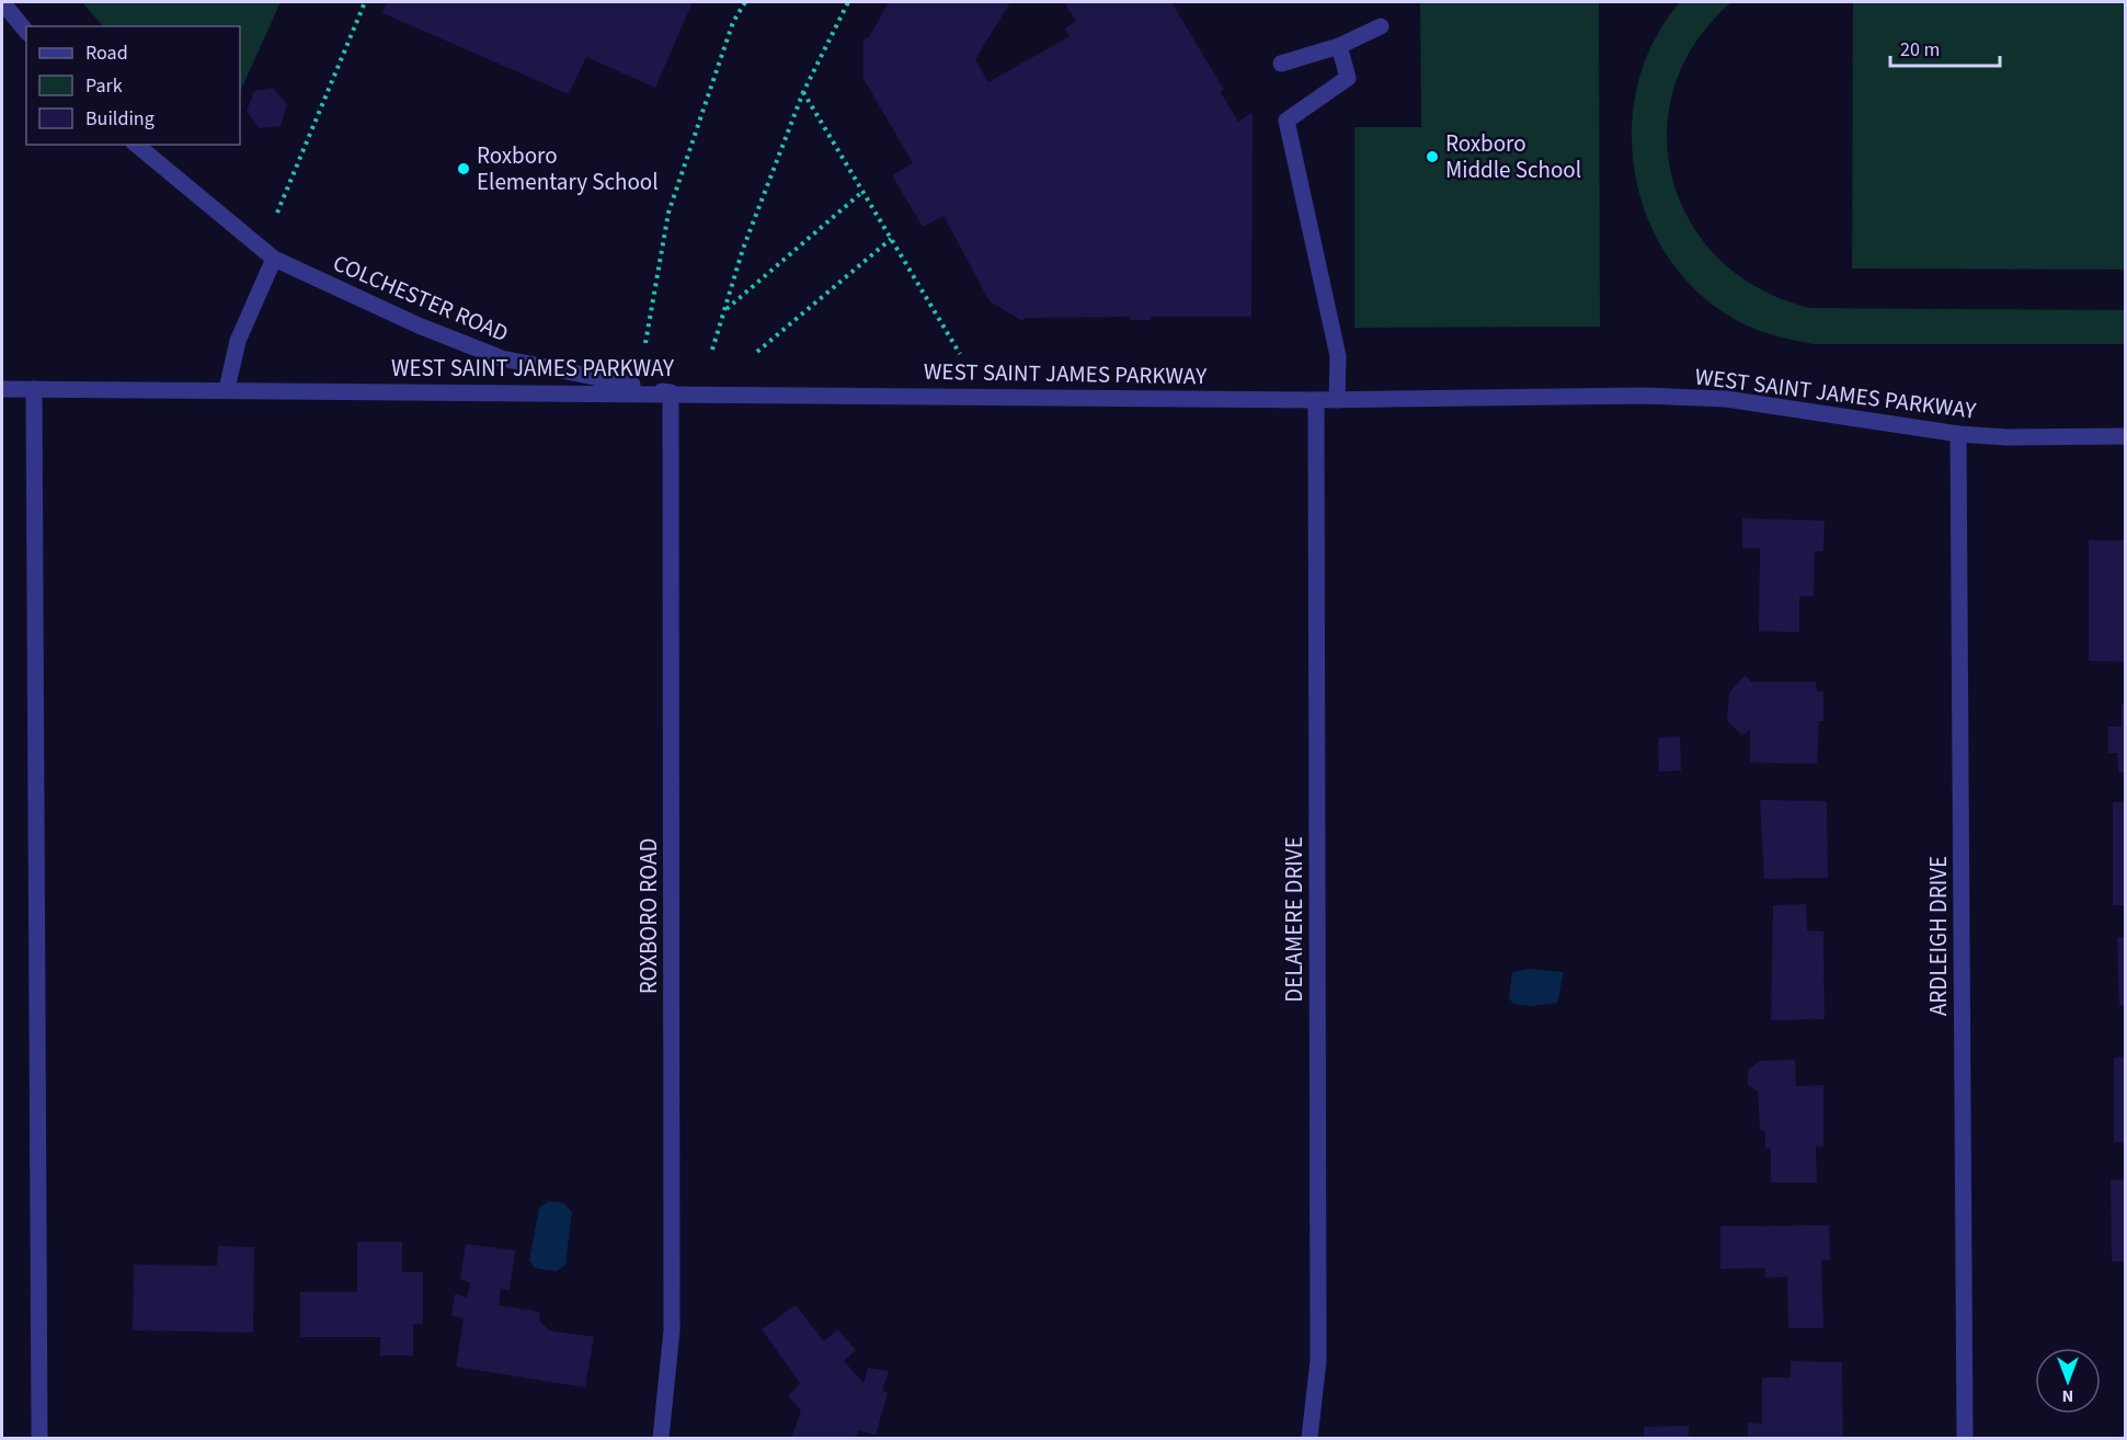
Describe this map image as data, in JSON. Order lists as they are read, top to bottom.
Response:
{
  "streets": {
    "street": [
      "COLCHESTER ROAD",
      "WEST SAINT JAMES PARKWAY",
      "ROXBORO ROAD",
      "DELAMERE DRIVE",
      "ARDLEIGH DRIVE"
    ]
  },
  "crossings": [
    ["COLCHESTER ROAD", "WEST SAINT JAMES PARKWAY"],
    ["COLCHESTER ROAD", "ROXBORO ROAD"],
    ["WEST SAINT JAMES PARKWAY", "ROXBORO ROAD"],
    ["WEST SAINT JAMES PARKWAY", "DELAMERE DRIVE"],
    ["WEST SAINT JAMES PARKWAY", "ARDLEIGH DRIVE"]
  ],
  "places": ["Roxboro Middle School", "Roxboro Elementary School"],
  "legend": ["Road", "Park", "Building"],
  "scale_bar": "20 m",
  "north": "bottom"
}
